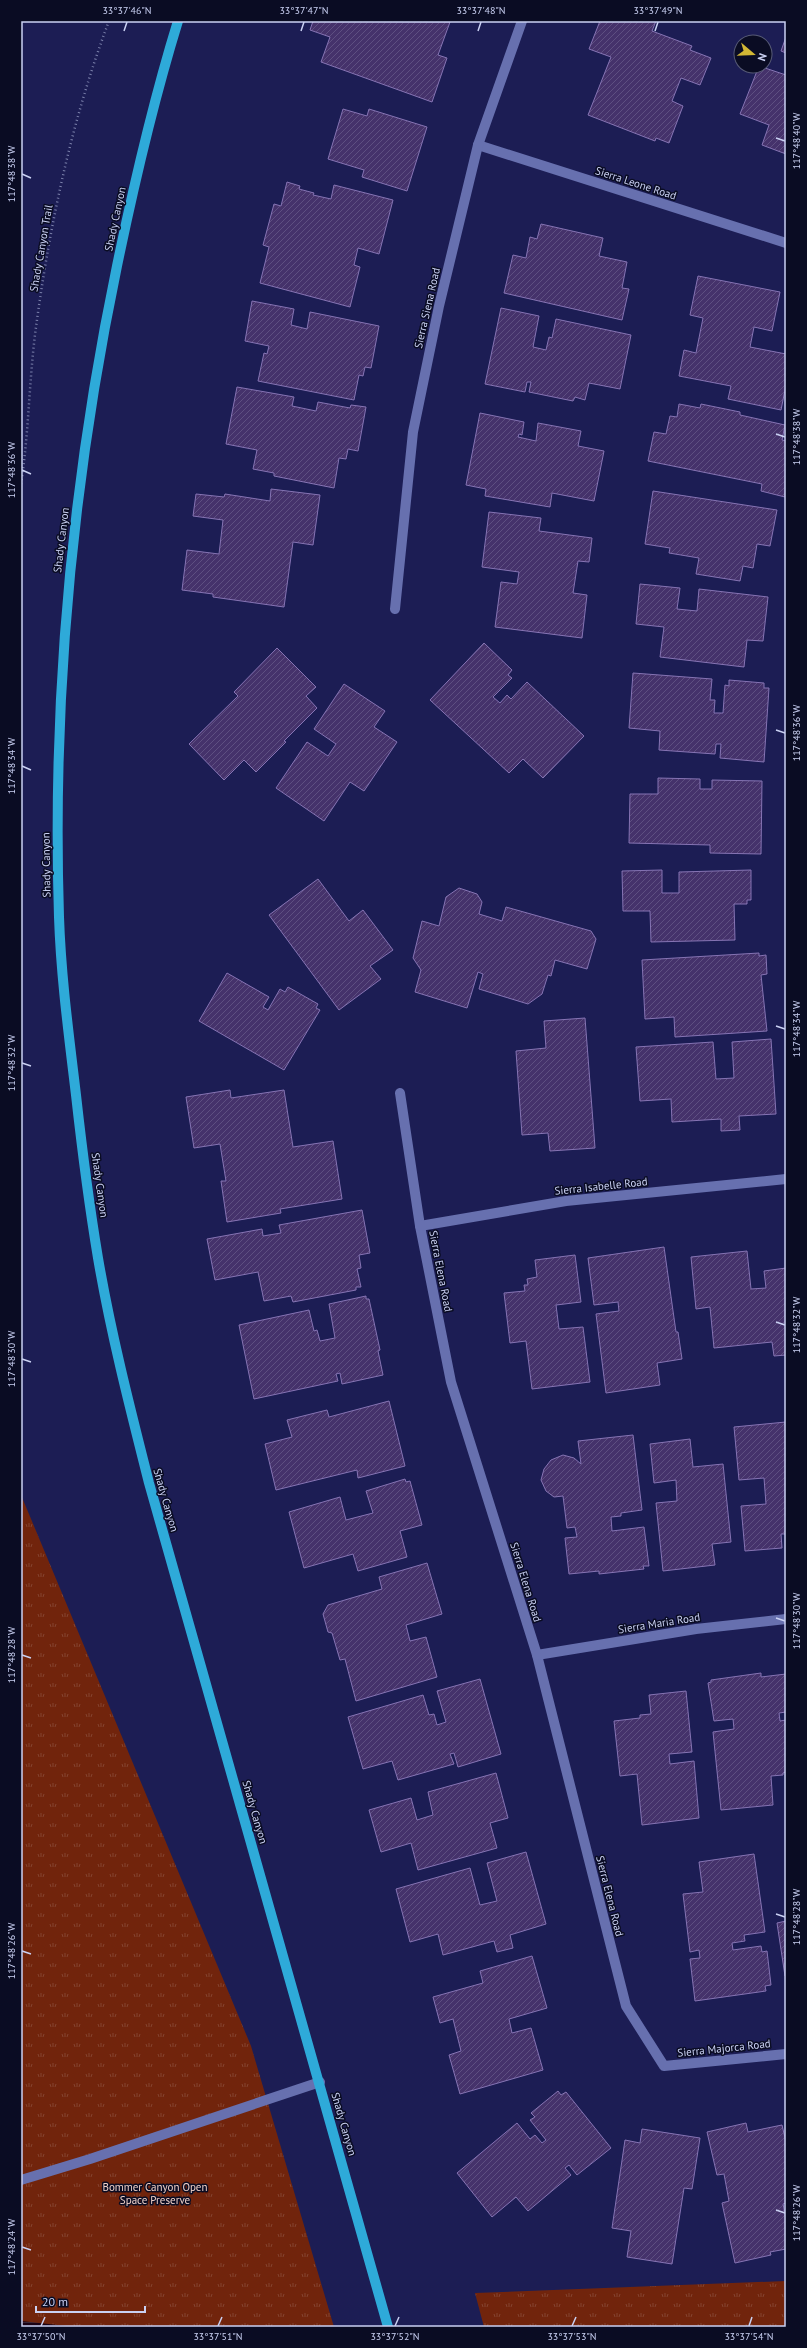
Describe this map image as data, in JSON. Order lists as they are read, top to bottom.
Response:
{
  "streets": {
    "main road": ["Shady Canyon"],
    "street": [
      "Sierra Leone Road",
      "Sierra Siena Road",
      "Sierra Isabelle Road",
      "Sierra Elena Road",
      "Sierra Maria Road",
      "Sierra Majorca Road"
    ],
    "path": ["Shady Canyon Trail"]
  },
  "crossings": [
    ["Sierra Leone Road", "Sierra Siena Road"],
    ["Sierra Isabelle Road", "Sierra Elena Road"],
    ["Sierra Elena Road", "Sierra Maria Road"],
    ["Sierra Elena Road", "Sierra Majorca Road"]
  ],
  "parks": ["Bommer Canyon Open Space Preserve"],
  "scale_bar": "20 m",
  "north": "right",
  "coordinates": [
    "33°37'46\"N",
    "33°37'47\"N",
    "33°37'48\"N",
    "33°37'49\"N",
    "117°48'40\"W",
    "117°48'38\"W",
    "117°48'36\"W",
    "117°48'34\"W",
    "117°48'32\"W",
    "117°48'30\"W",
    "117°48'28\"W",
    "117°48'26\"W",
    "117°48'24\"W",
    "33°37'50\"N",
    "33°37'51\"N",
    "33°37'52\"N",
    "33°37'53\"N",
    "33°37'54\"N"
  ]
}
